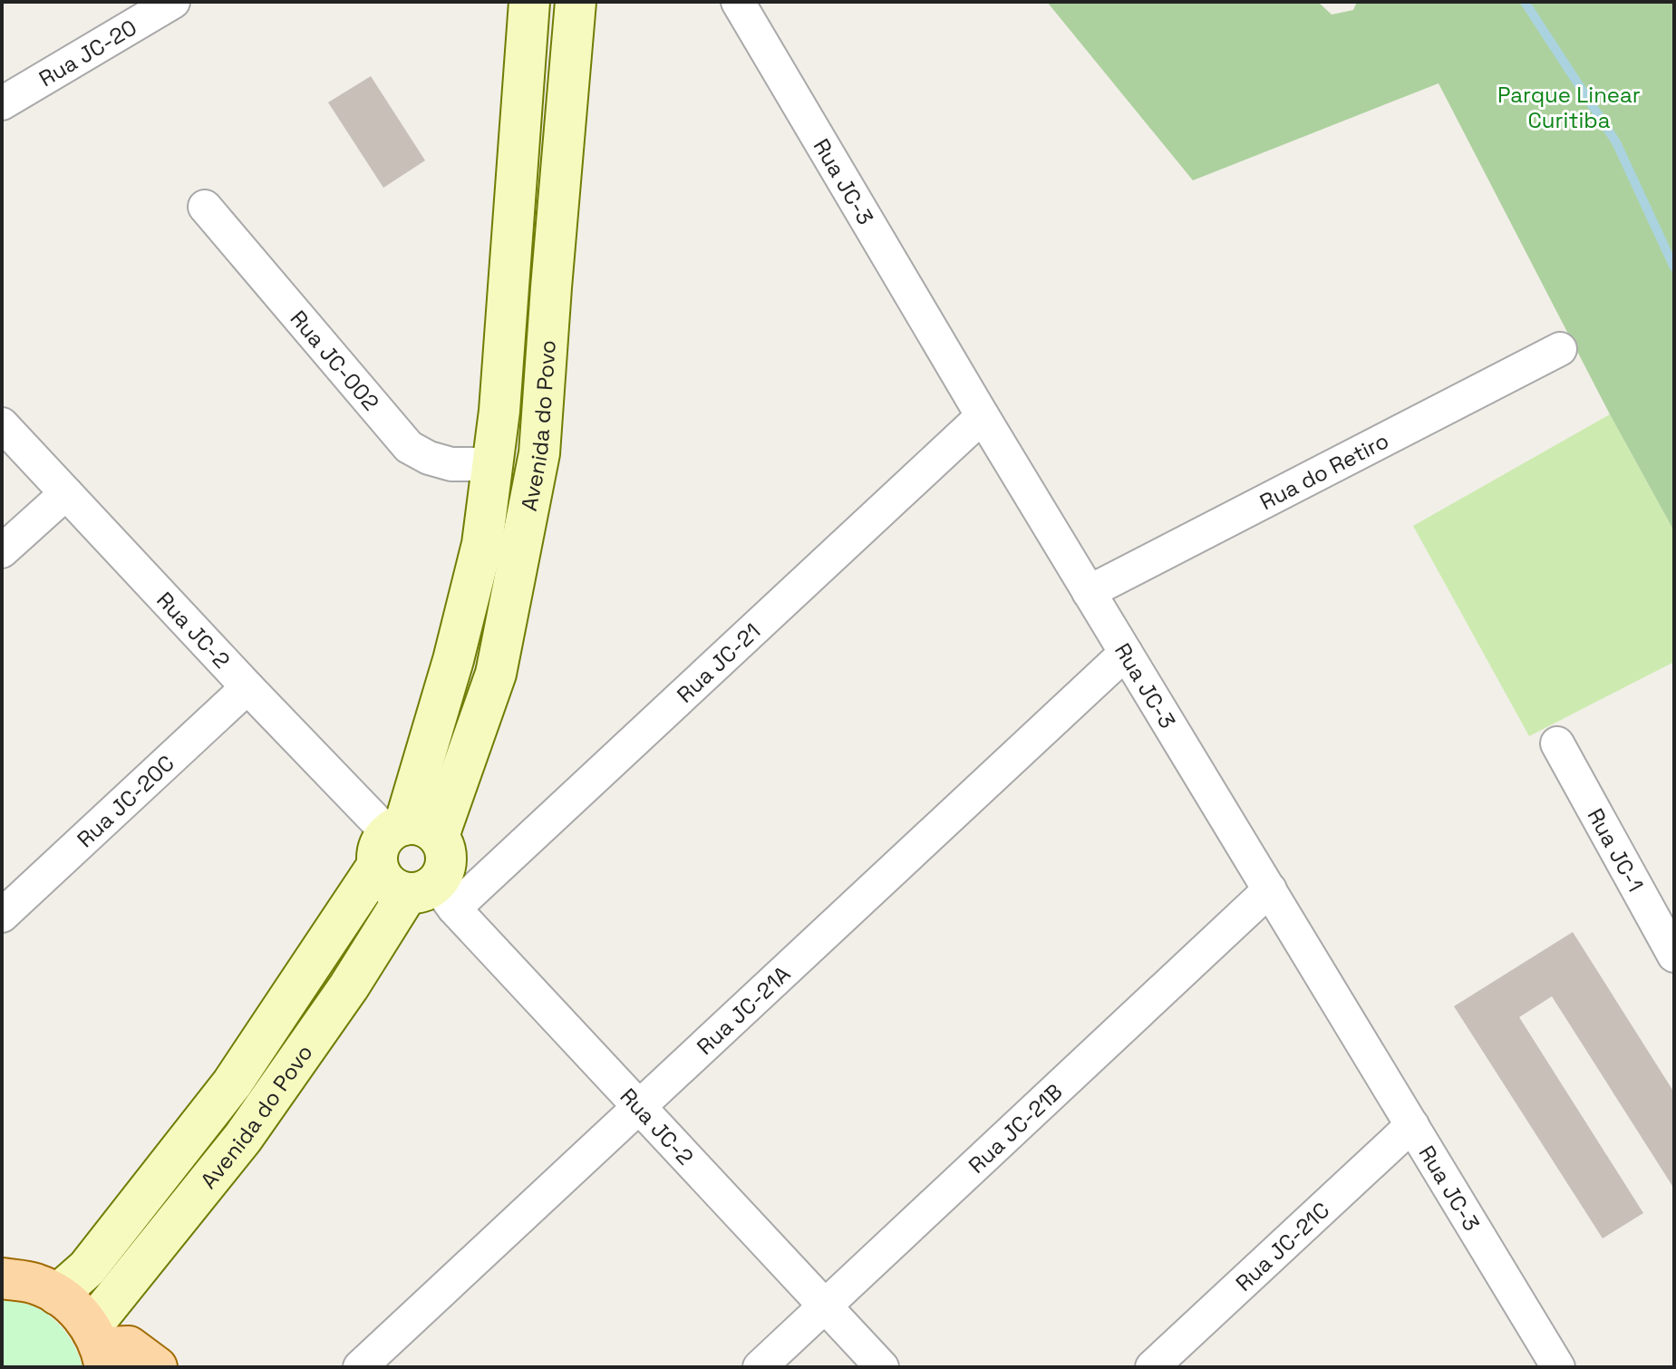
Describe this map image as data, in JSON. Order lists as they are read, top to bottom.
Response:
{
  "streets": {
    "main road": ["Avenida do Povo"],
    "street": [
      "Rua JC-20",
      "Rua JC-3",
      "Rua JC-002",
      "Rua do Retiro",
      "Rua JC-2",
      "Rua JC-21",
      "Rua JC-20C",
      "Rua JC-1",
      "Rua JC-21A",
      "Rua JC-21B",
      "Rua JC-21C"
    ]
  },
  "crossings": [
    ["Rua JC-3", "Rua do Retiro"],
    ["Rua JC-3", "Rua JC-21"],
    ["Rua JC-3", "Rua JC-21A"],
    ["Rua JC-3", "Rua JC-21B"],
    ["Rua JC-3", "Rua JC-21C"],
    ["Rua JC-002", "Avenida do Povo"],
    ["Avenida do Povo", "Rua JC-2"],
    ["Avenida do Povo", "Rua JC-21"],
    ["Rua JC-2", "Rua JC-21"],
    ["Rua JC-2", "Rua JC-20C"],
    ["Rua JC-2", "Rua JC-21A"],
    ["Rua JC-2", "Rua JC-21B"]
  ],
  "parks": ["Parque Linear Curitiba"]
}
